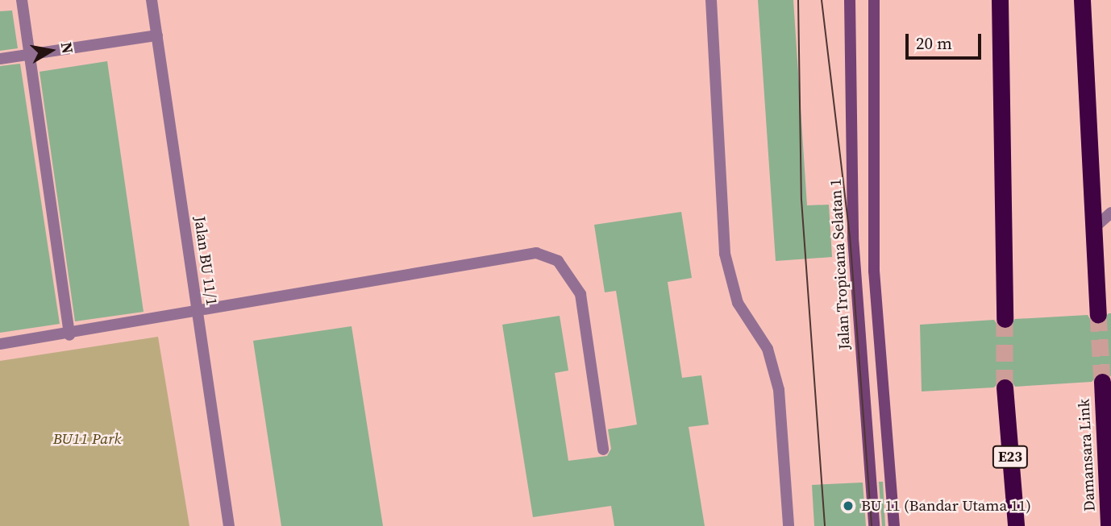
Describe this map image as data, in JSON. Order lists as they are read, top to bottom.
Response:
{
  "streets": {
    "highway": ["Damansara Link", "E23"],
    "street": ["Jalan BU 11/1", "Jalan Tropicana Selatan 1"]
  },
  "parks": ["BU11 Park"],
  "places": ["BU 11 (Bandar Utama 11)"],
  "scale_bar": "20 m",
  "north": "right"
}
